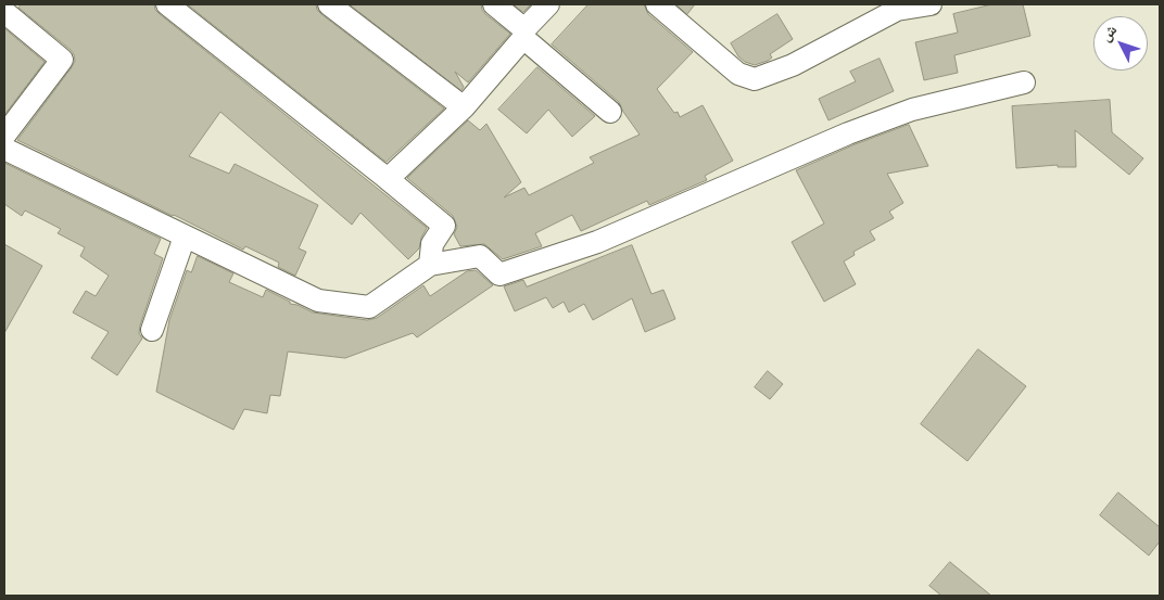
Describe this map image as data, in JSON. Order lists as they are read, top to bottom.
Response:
{
  "north": "top left"
}
